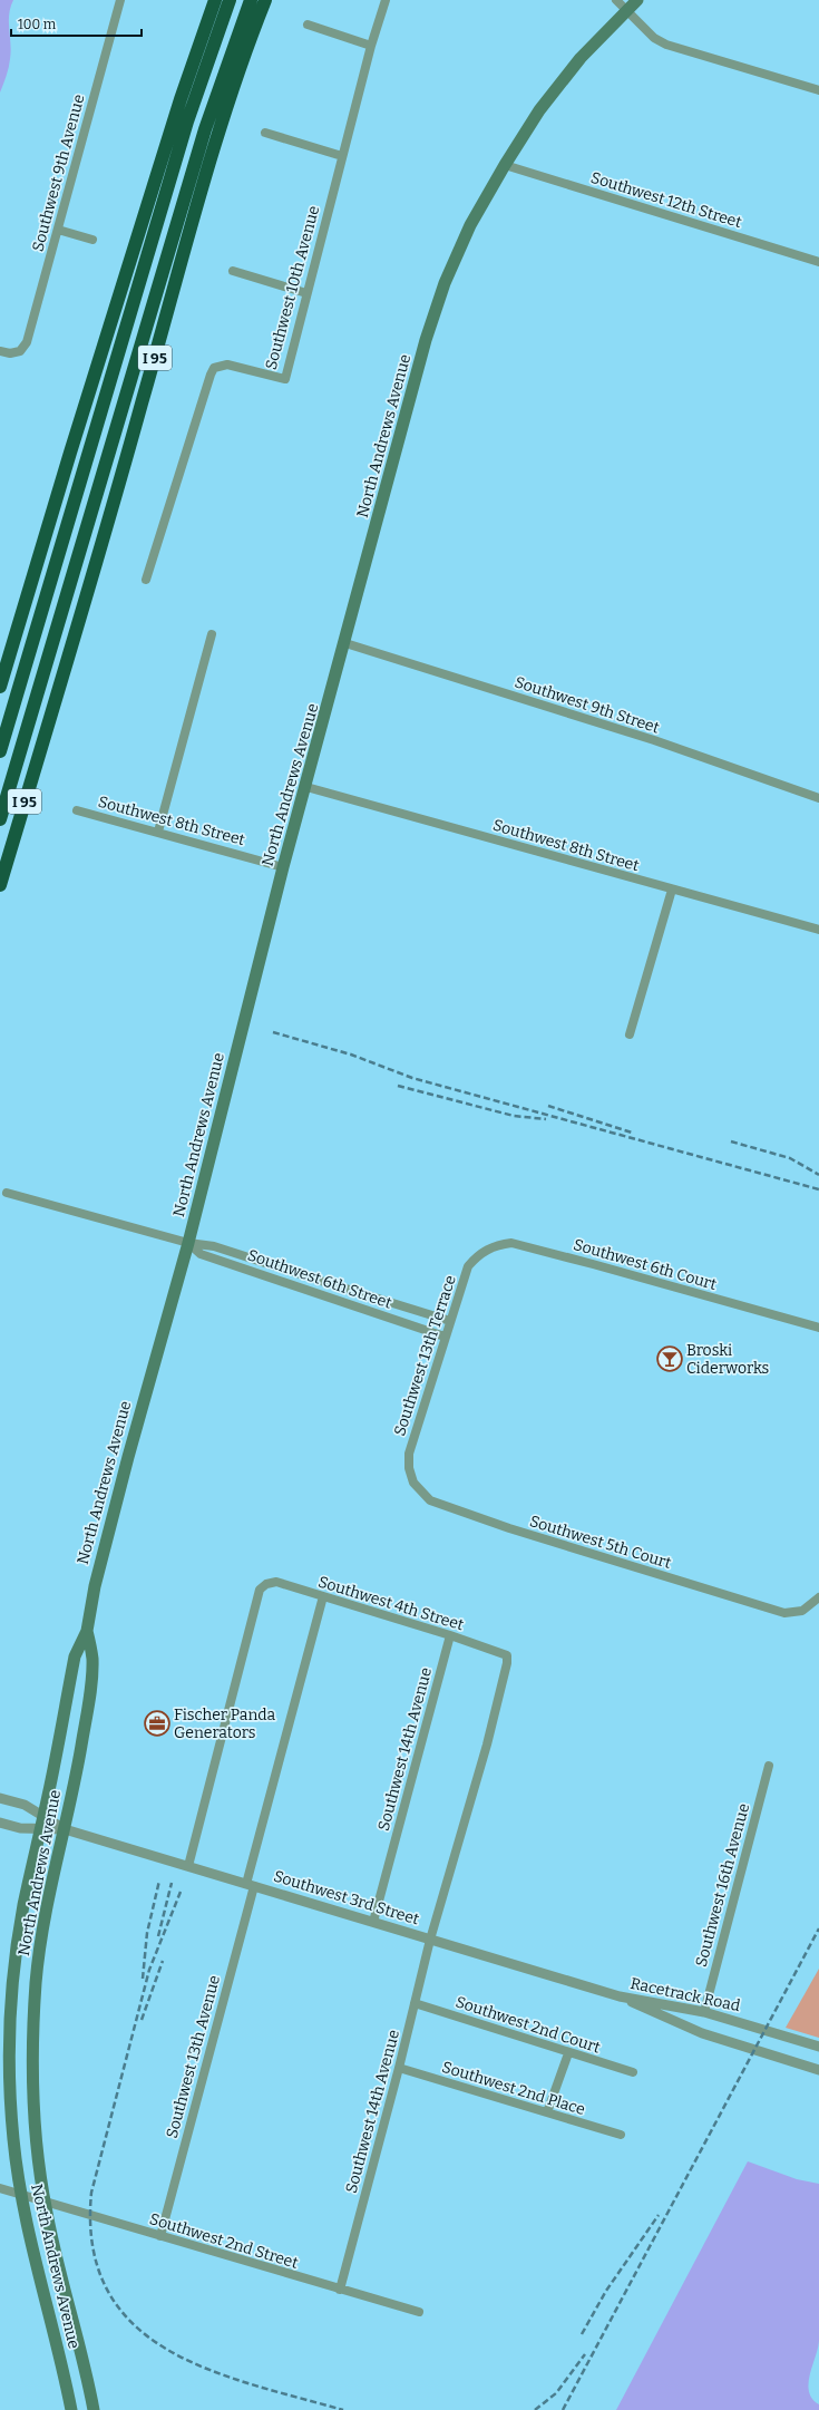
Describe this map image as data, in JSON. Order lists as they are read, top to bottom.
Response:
{
  "streets": {
    "highway": ["I 95"],
    "main road": ["North Andrews Avenue"],
    "street": [
      "Southwest 9th Avenue",
      "Southwest 12th Street",
      "Southwest 10th Avenue",
      "Southwest 9th Street",
      "Southwest 8th Street",
      "Southwest 6th Court",
      "Southwest 6th Street",
      "Southwest 13th Terrace",
      "Southwest 5th Court",
      "Southwest 4th Street",
      "Southwest 14th Avenue",
      "Southwest 16th Avenue",
      "Southwest 3rd Street",
      "Racetrack Road",
      "Southwest 2nd Court",
      "Southwest 13th Avenue",
      "Southwest 2nd Place",
      "Southwest 2nd Street"
    ]
  },
  "crossings": [
    ["Southwest 12th Street", "North Andrews Avenue"],
    ["North Andrews Avenue", "Southwest 9th Street"],
    ["North Andrews Avenue", "Southwest 8th Street"],
    ["North Andrews Avenue", "Southwest 6th Street"],
    ["North Andrews Avenue", "Southwest 3rd Street"],
    ["North Andrews Avenue", "Southwest 2nd Street"],
    ["Southwest 6th Court", "Southwest 13th Terrace"],
    ["Southwest 6th Street", "Southwest 13th Terrace"],
    ["Southwest 13th Terrace", "Southwest 5th Court"],
    ["Southwest 4th Street", "Southwest 14th Avenue"],
    ["Southwest 4th Street", "Southwest 3rd Street"],
    ["Southwest 4th Street", "Southwest 13th Avenue"],
    ["Southwest 14th Avenue", "Southwest 3rd Street"],
    ["Southwest 14th Avenue", "Southwest 2nd Court"],
    ["Southwest 14th Avenue", "Southwest 2nd Place"],
    ["Southwest 14th Avenue", "Southwest 2nd Street"],
    ["Southwest 16th Avenue", "Racetrack Road"],
    ["Southwest 3rd Street", "Racetrack Road"],
    ["Southwest 3rd Street", "Southwest 13th Avenue"],
    ["Southwest 13th Avenue", "Southwest 2nd Street"]
  ],
  "places": {
    "bar": ["Broski Ciderworks"],
    "office": ["Fischer Panda Generators"]
  },
  "scale_bar": "100 m"
}
